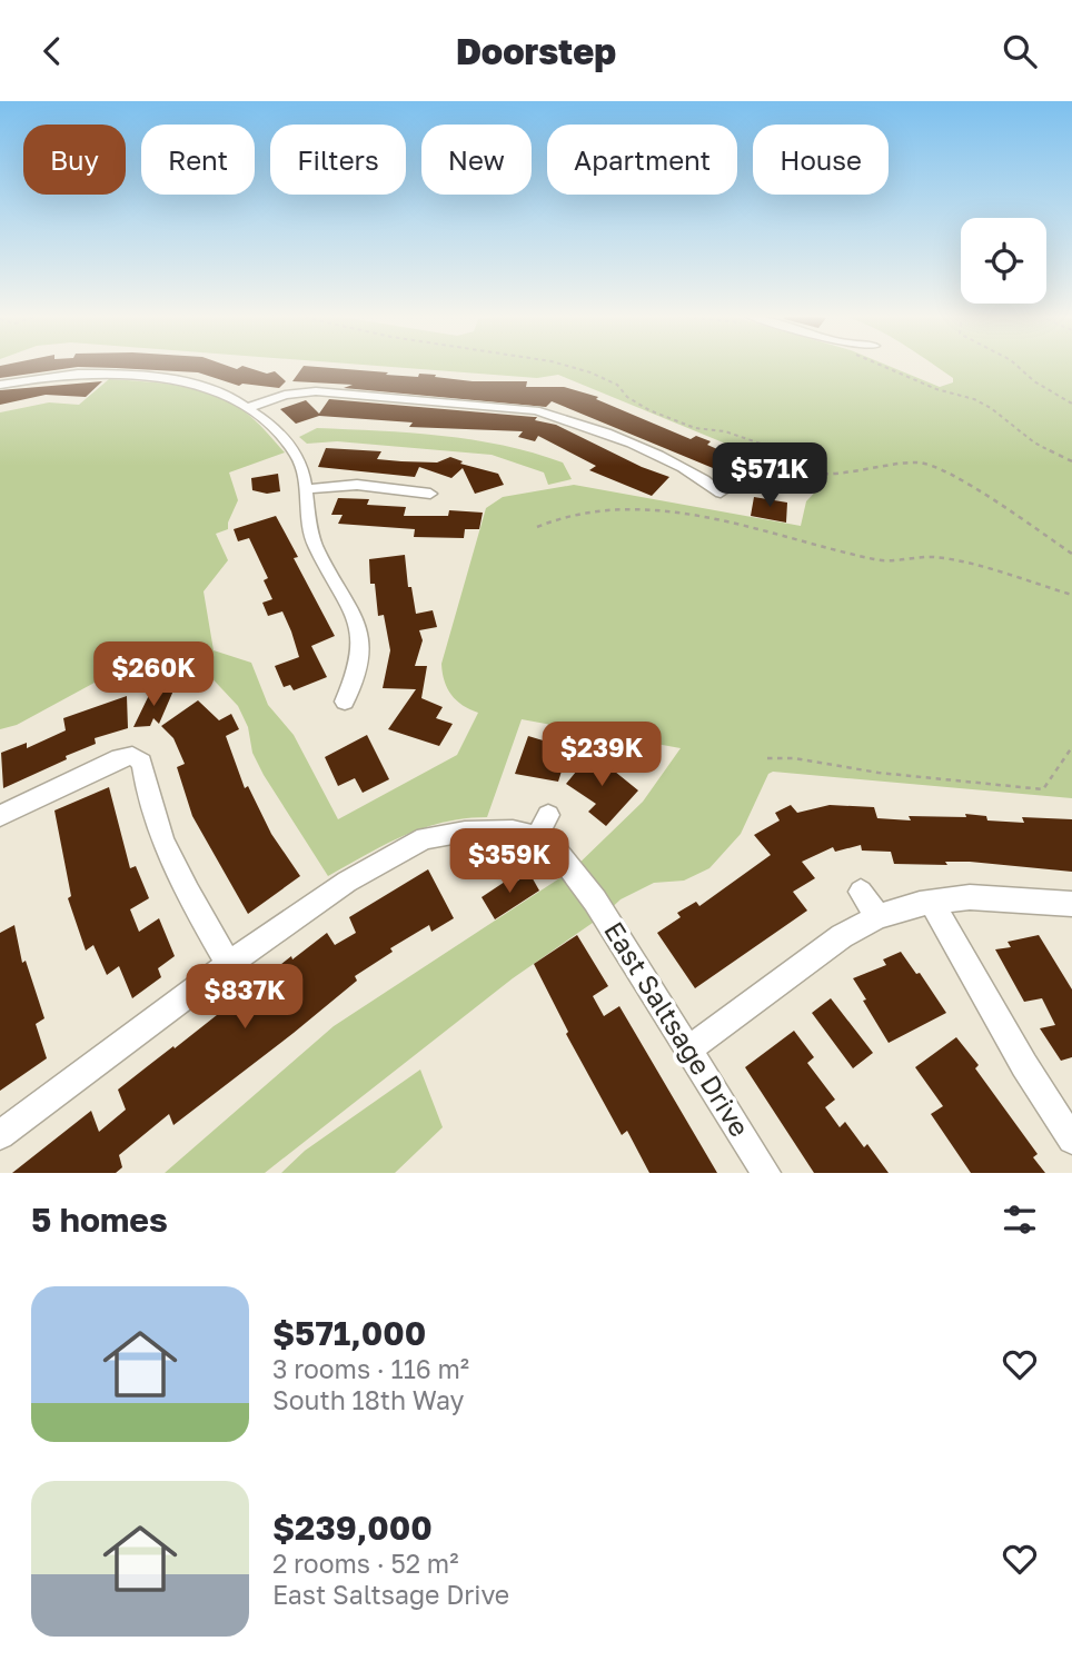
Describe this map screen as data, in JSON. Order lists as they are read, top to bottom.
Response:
{
  "streets": {
    "street": ["East Saltsage Drive"]
  },
  "page": {
    "header": "Doorstep",
    "chip": [
      "Buy",
      "Rent",
      "Filters",
      "New",
      "Apartment",
      "House"
    ],
    "price": [
      "$571K",
      "$260K",
      "$239K",
      "$359K",
      "$837K"
    ],
    "heading": "5 homes",
    "list": [
      {
        "name": "$571,000",
        "note": "3 rooms · 116 m² · South 18th Way"
      },
      {
        "name": "$239,000",
        "note": "2 rooms · 52 m² · East Saltsage Drive"
      }
    ]
  }
}
